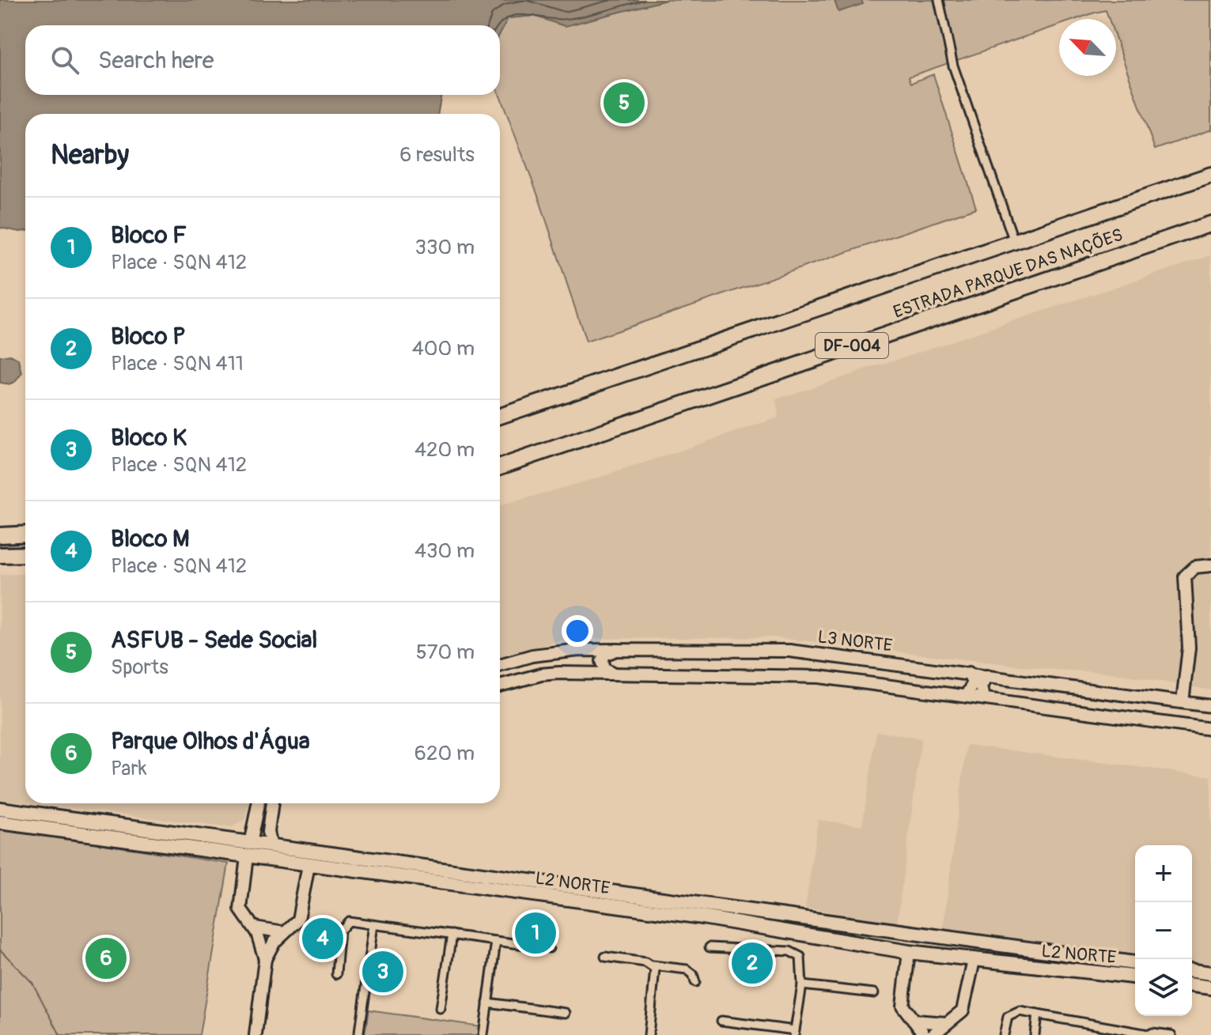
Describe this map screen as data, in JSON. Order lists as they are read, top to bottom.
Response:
{
  "streets": {
    "highway": ["ESTRADA PARQUE DAS NAÇÕES", "DF-004"],
    "main road": ["L3 NORTE", "L2 NORTE"]
  },
  "north": "top left",
  "page": {
    "search": "Search here",
    "pins": [
      "5",
      "1",
      "4",
      "6",
      "2",
      "3"
    ],
    "heading": ["Nearby", "6 results"],
    "list": [
      {
        "mark": "1",
        "name": "Bloco F",
        "note": "Place · SQN 412",
        "value": "330 m"
      },
      {
        "mark": "2",
        "name": "Bloco P",
        "note": "Place · SQN 411",
        "value": "400 m"
      },
      {
        "mark": "3",
        "name": "Bloco K",
        "note": "Place · SQN 412",
        "value": "420 m"
      },
      {
        "mark": "4",
        "name": "Bloco M",
        "note": "Place · SQN 412",
        "value": "430 m"
      },
      {
        "mark": "5",
        "name": "ASFUB - Sede Social",
        "note": "Sports",
        "value": "570 m"
      },
      {
        "mark": "6",
        "name": "Parque Olhos d'Água",
        "note": "Park",
        "value": "620 m"
      }
    ],
    "map_buttons": ["+", "−"]
  }
}
